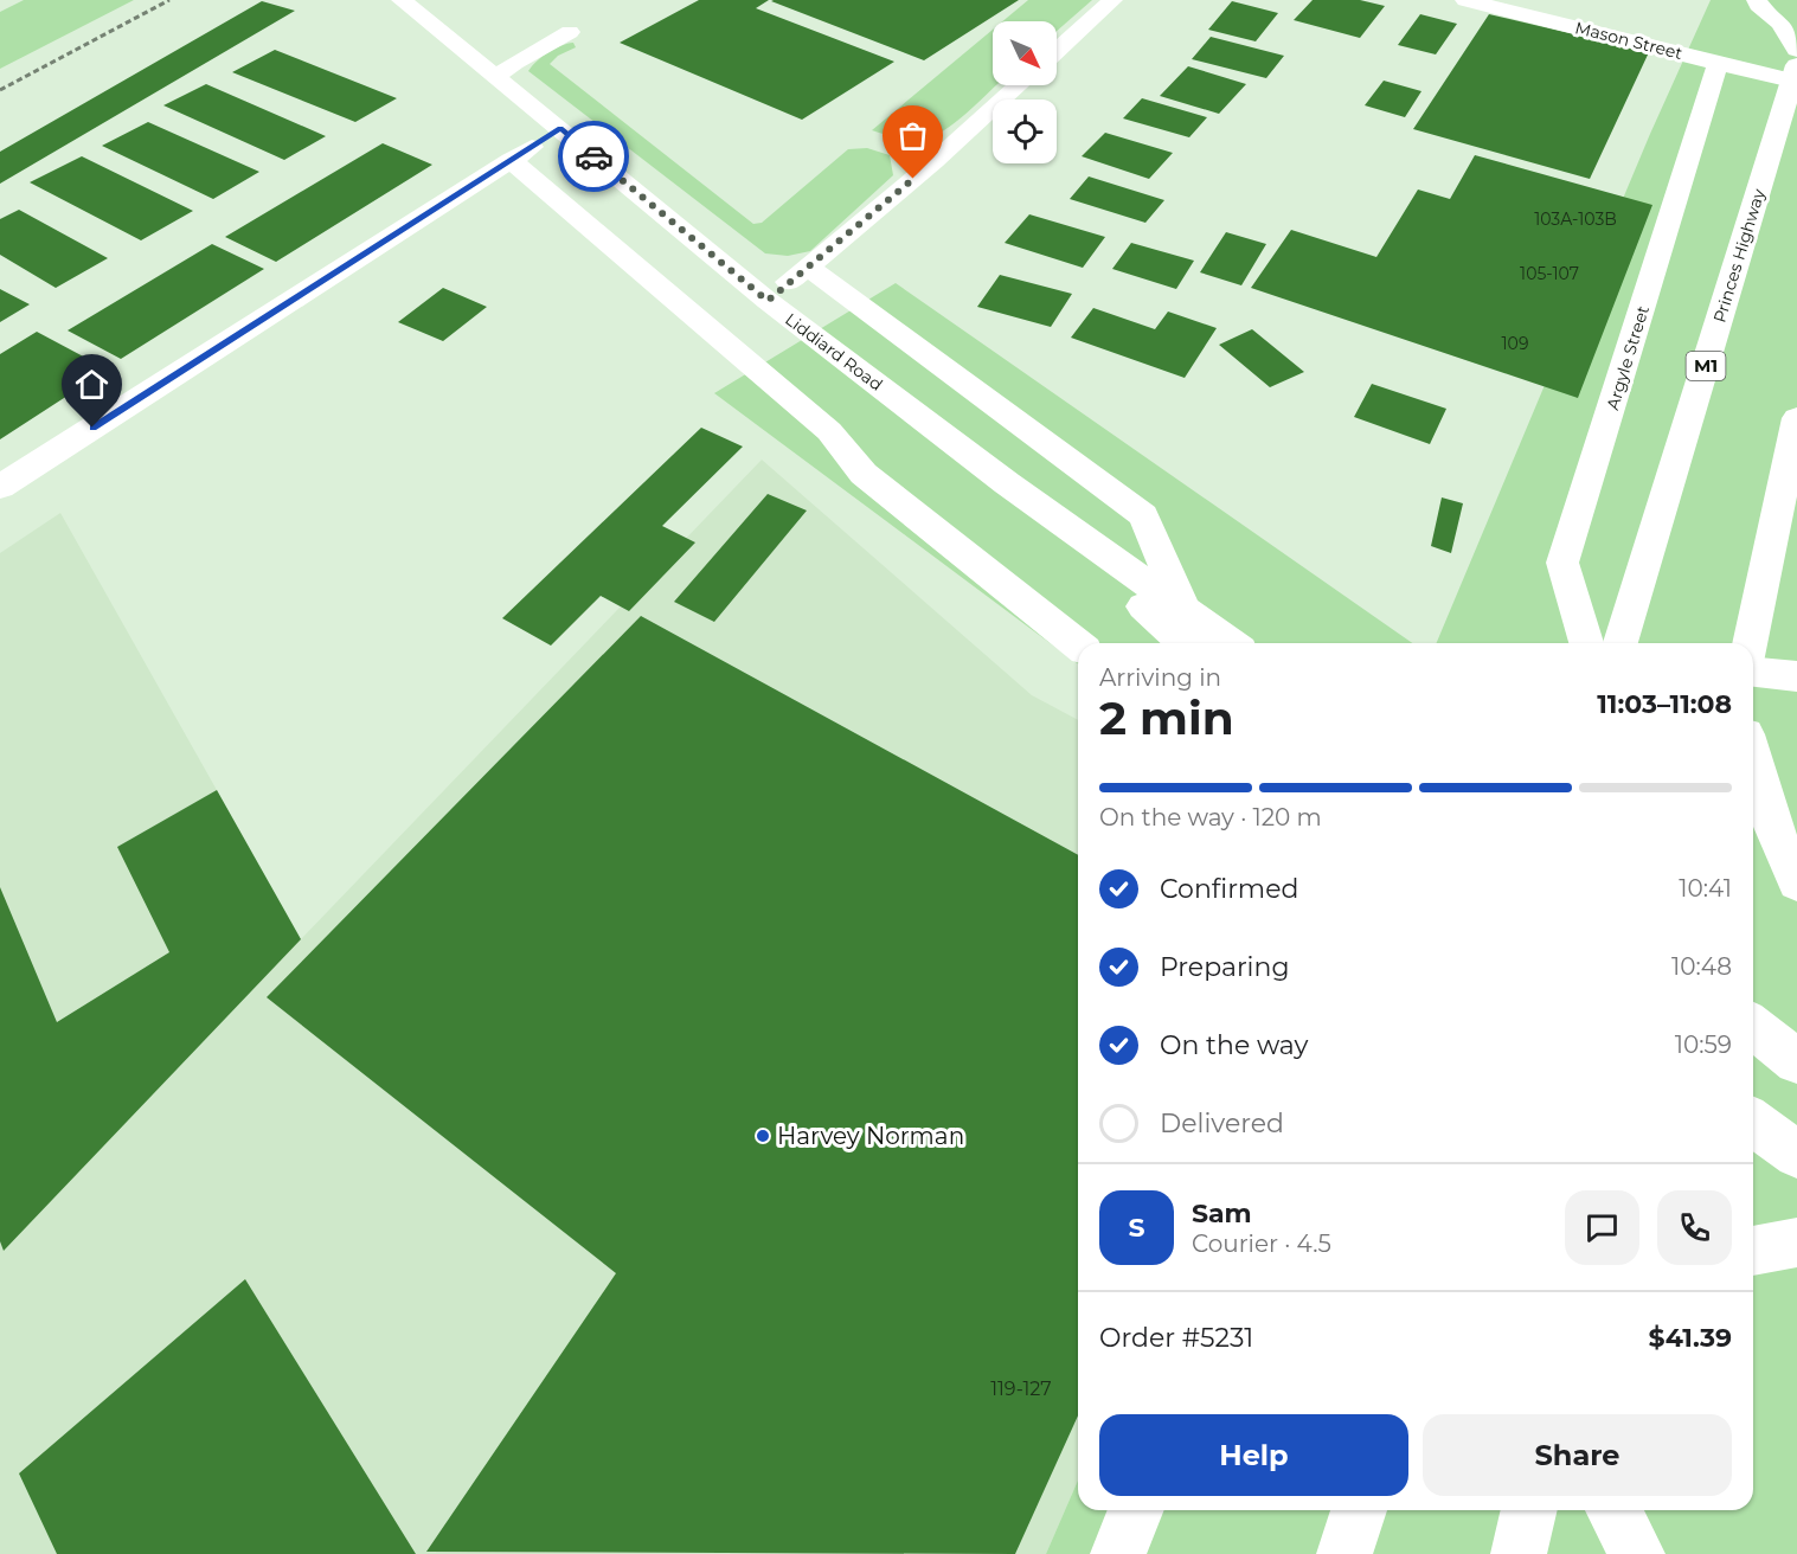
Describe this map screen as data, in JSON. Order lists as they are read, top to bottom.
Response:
{
  "streets": {
    "main road": [
      "Mason Street",
      "Princes Highway",
      "Liddiard Road",
      "Argyle Street",
      "M1"
    ]
  },
  "crossings": [
    ["Mason Street", "Princes Highway"],
    ["Mason Street", "Argyle Street"]
  ],
  "places": ["Harvey Norman"],
  "house_numbers": [
    "103A-103B",
    "105-107",
    "109",
    "119-127"
  ],
  "north": "bottom right",
  "page": {
    "heading": ["2 min", "Arriving in", "11:03–11:08"],
    "panel": [
      "Sam",
      "Courier · 4.5",
      "Order #5231",
      "$41.39"
    ],
    "bar": "On the way · 120 m",
    "list": [
      ["Confirmed", "10:41"],
      ["Preparing", "10:48"],
      ["On the way", "10:59"],
      "Delivered"
    ],
    "round": "S",
    "buttons": ["Help", "Share"]
  }
}
